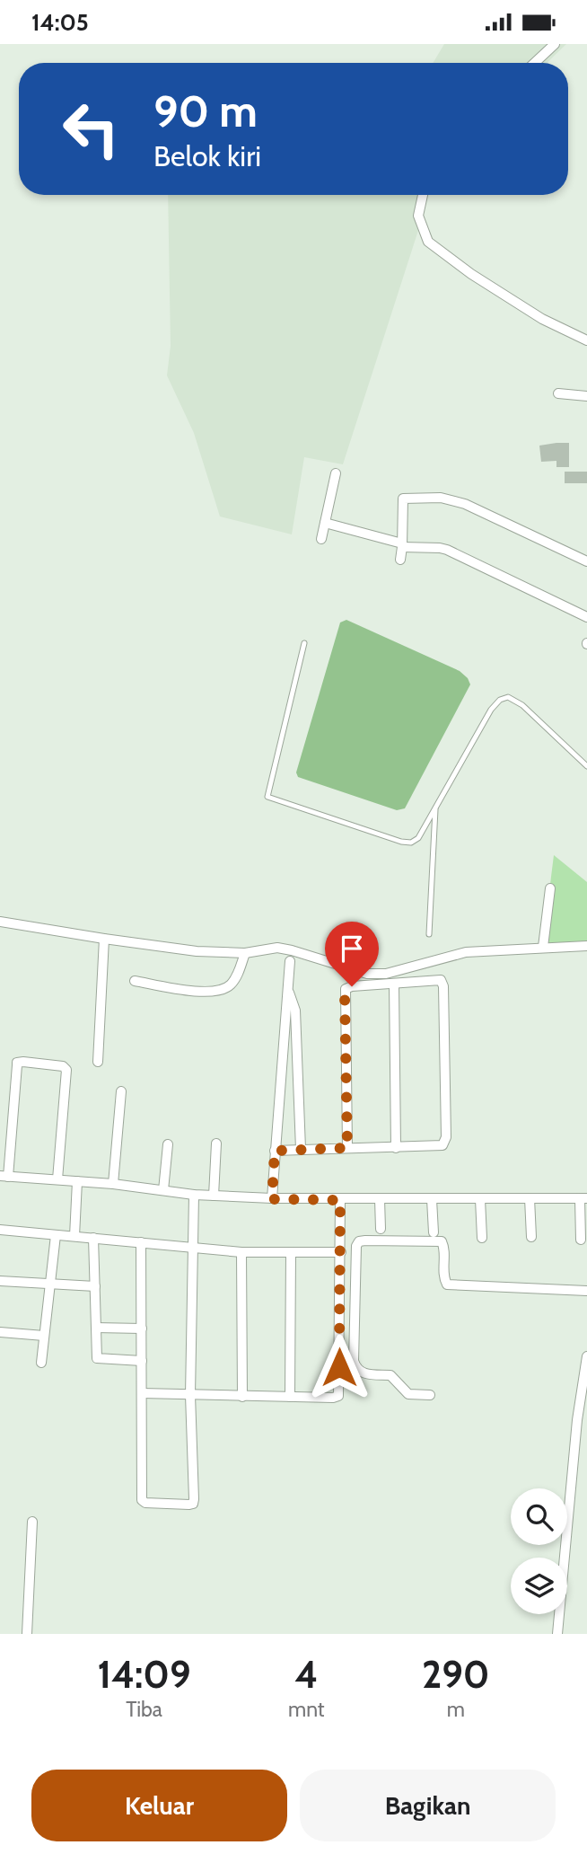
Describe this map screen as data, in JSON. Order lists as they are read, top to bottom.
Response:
{
  "page": {
    "status": "14:05",
    "turn": ["90 m", "Belok kiri"],
    "eta": [
      "14:09",
      "Tiba",
      "4",
      "mnt",
      "290",
      "m"
    ],
    "buttons": ["Keluar", "Bagikan"]
  }
}
